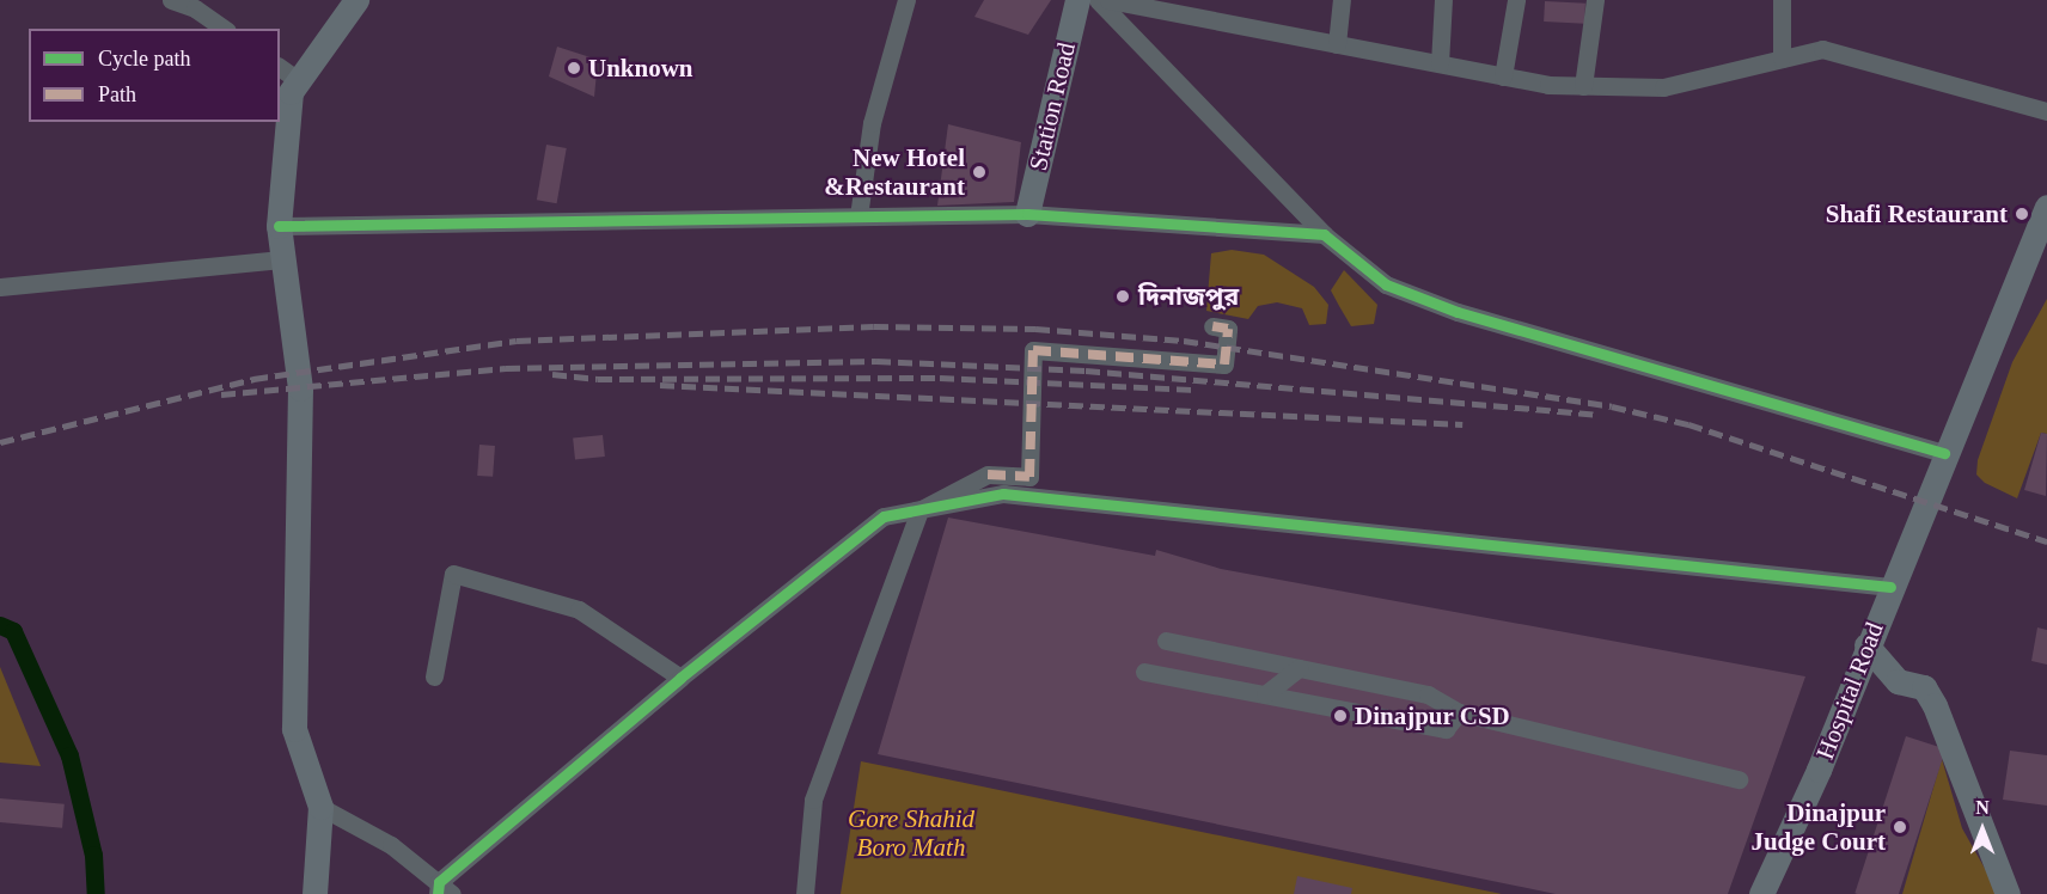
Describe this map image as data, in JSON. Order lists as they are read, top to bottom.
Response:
{
  "streets": {
    "street": ["Station Road", "Hospital Road"]
  },
  "parks": ["Gore Shahid Boro Math"],
  "places": [
    "Unknown",
    "New Hotel &Restaurant",
    "Shafi Restaurant",
    "দিনাজপুর",
    "Dinajpur CSD",
    "Dinajpur Judge Court"
  ],
  "legend": ["Cycle path", "Path"],
  "north": "top"
}
